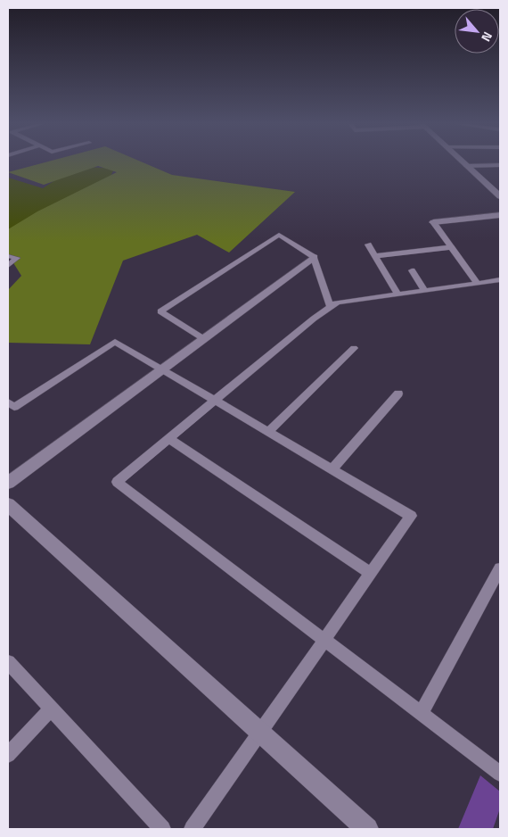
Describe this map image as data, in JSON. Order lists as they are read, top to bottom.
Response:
{
  "north": "bottom right"
}
